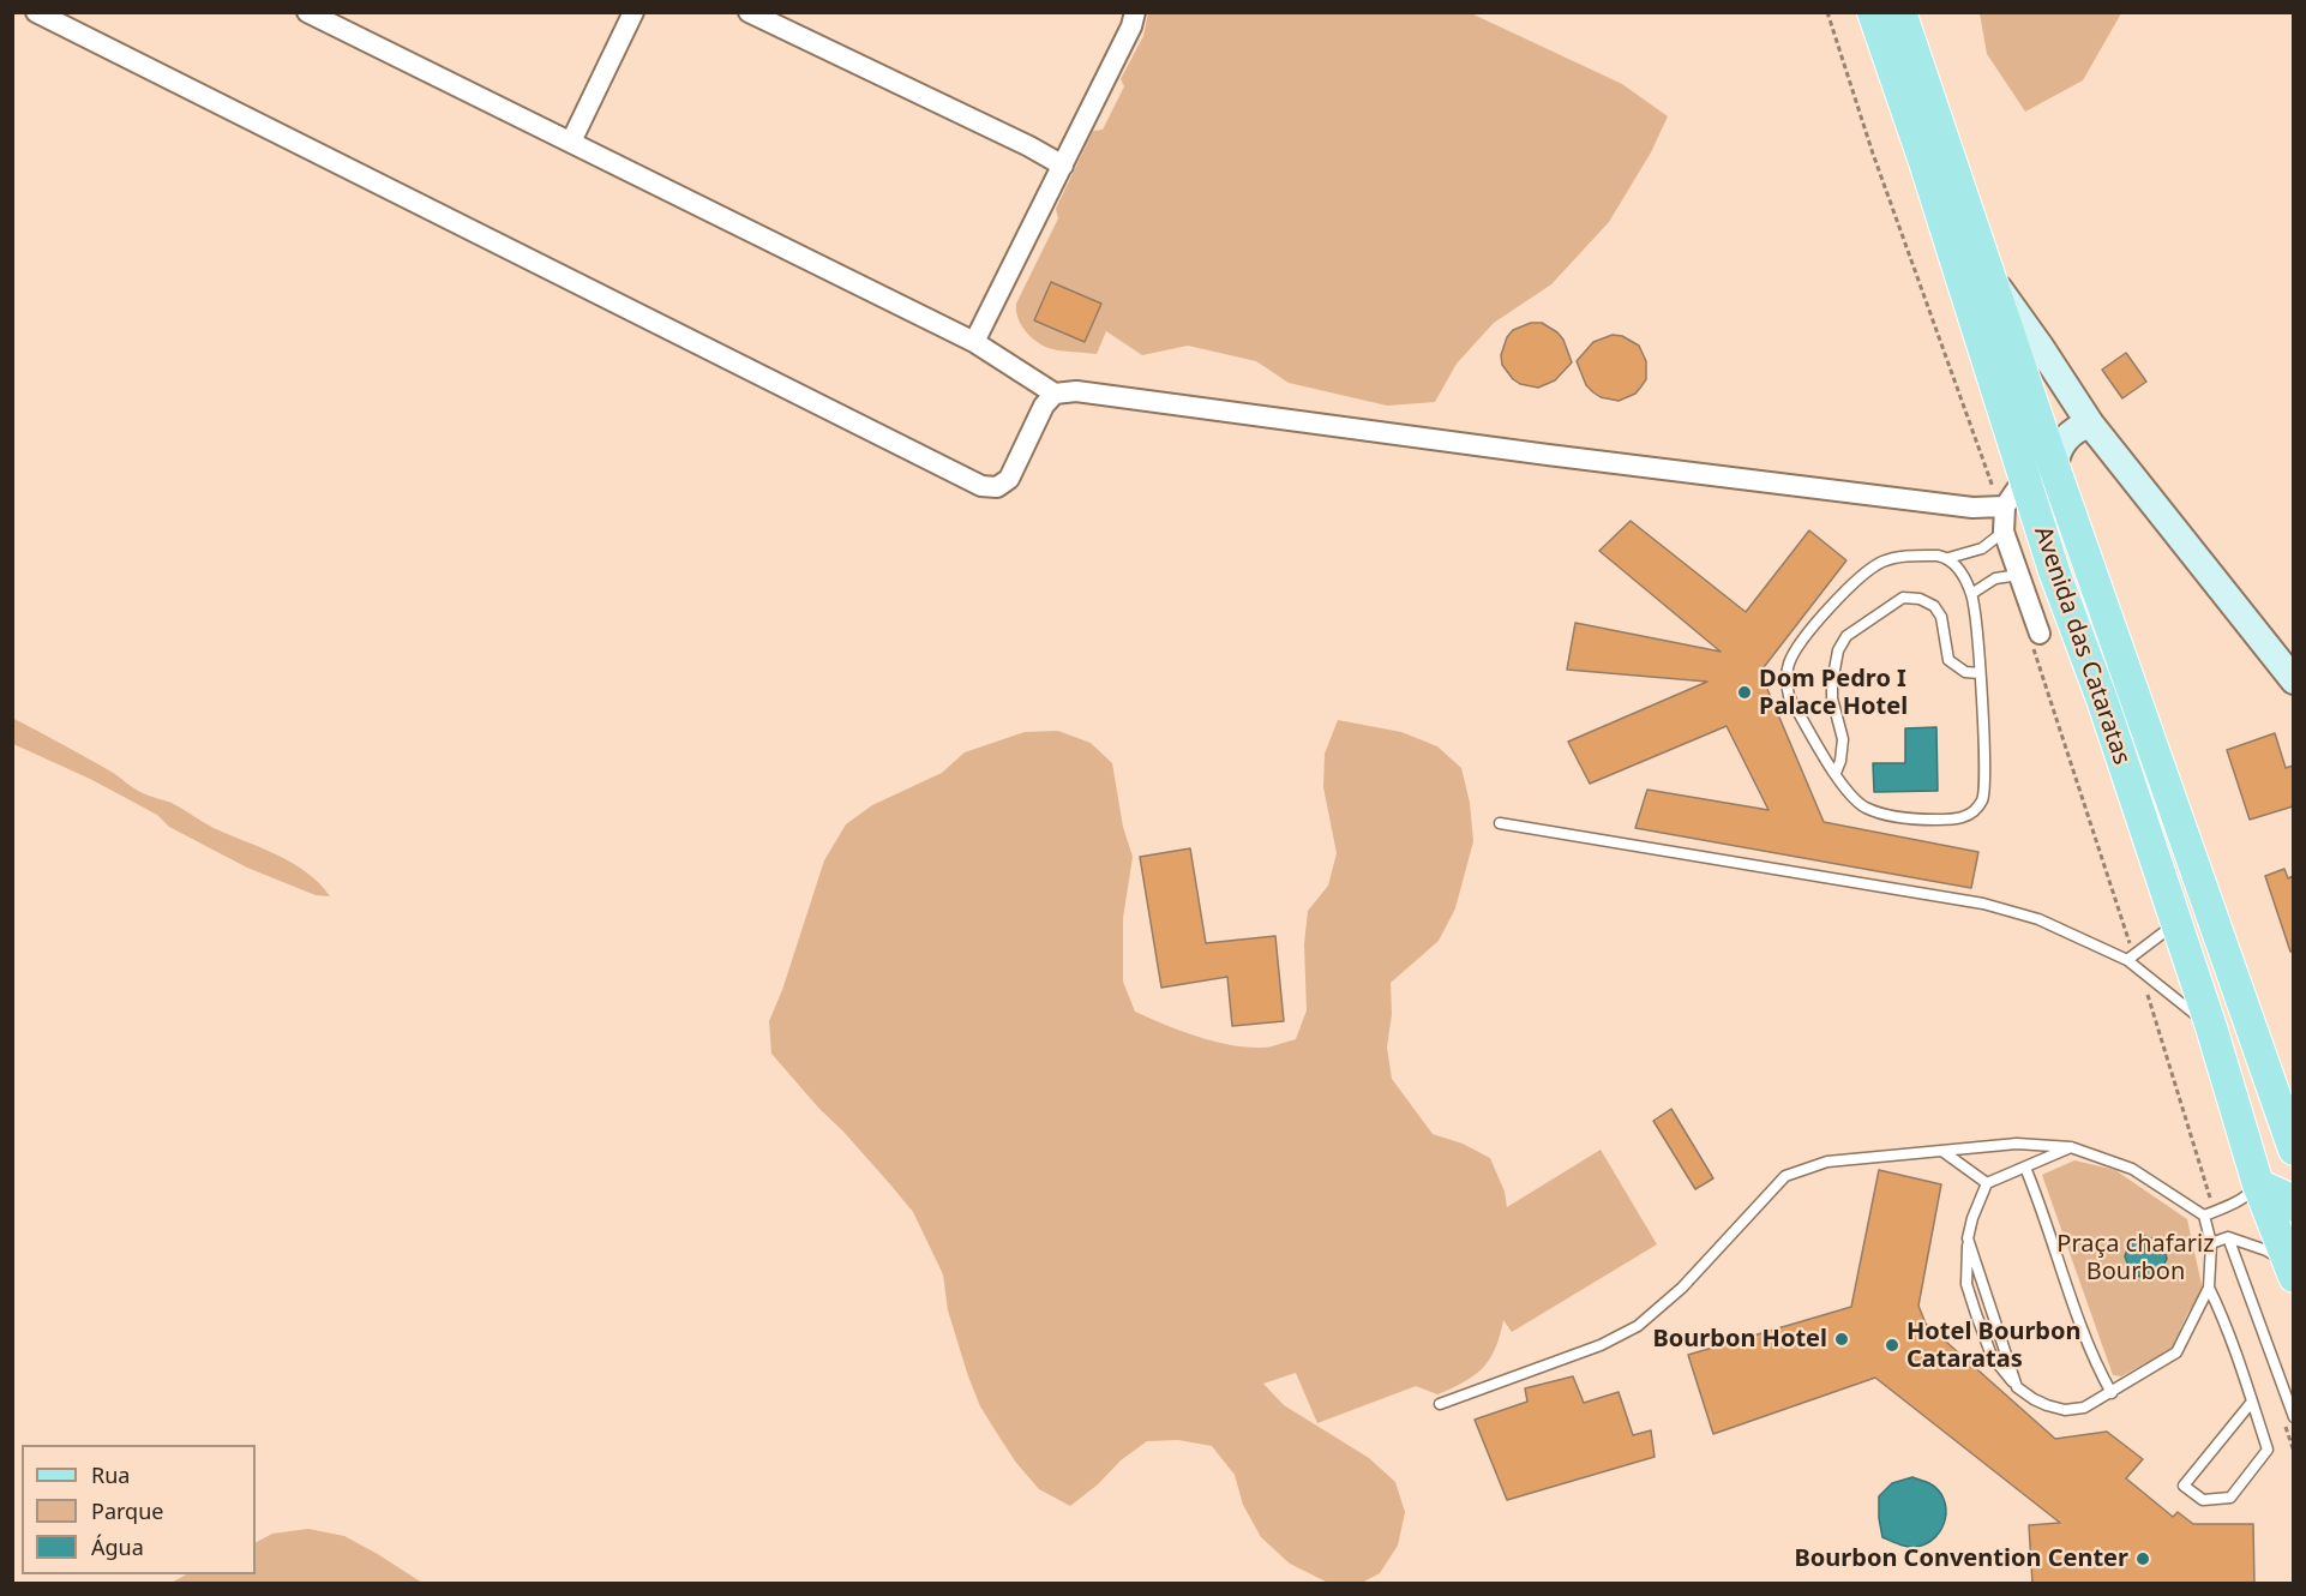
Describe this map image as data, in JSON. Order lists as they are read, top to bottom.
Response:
{
  "streets": {
    "main road": ["Avenida das Cataratas"]
  },
  "parks": ["Praça chafariz Bourbon"],
  "places": [
    "Dom Pedro I Palace Hotel",
    "Bourbon Hotel",
    "Hotel Bourbon Cataratas",
    "Bourbon Convention Center"
  ],
  "legend": ["Rua", "Parque", "Água"]
}
